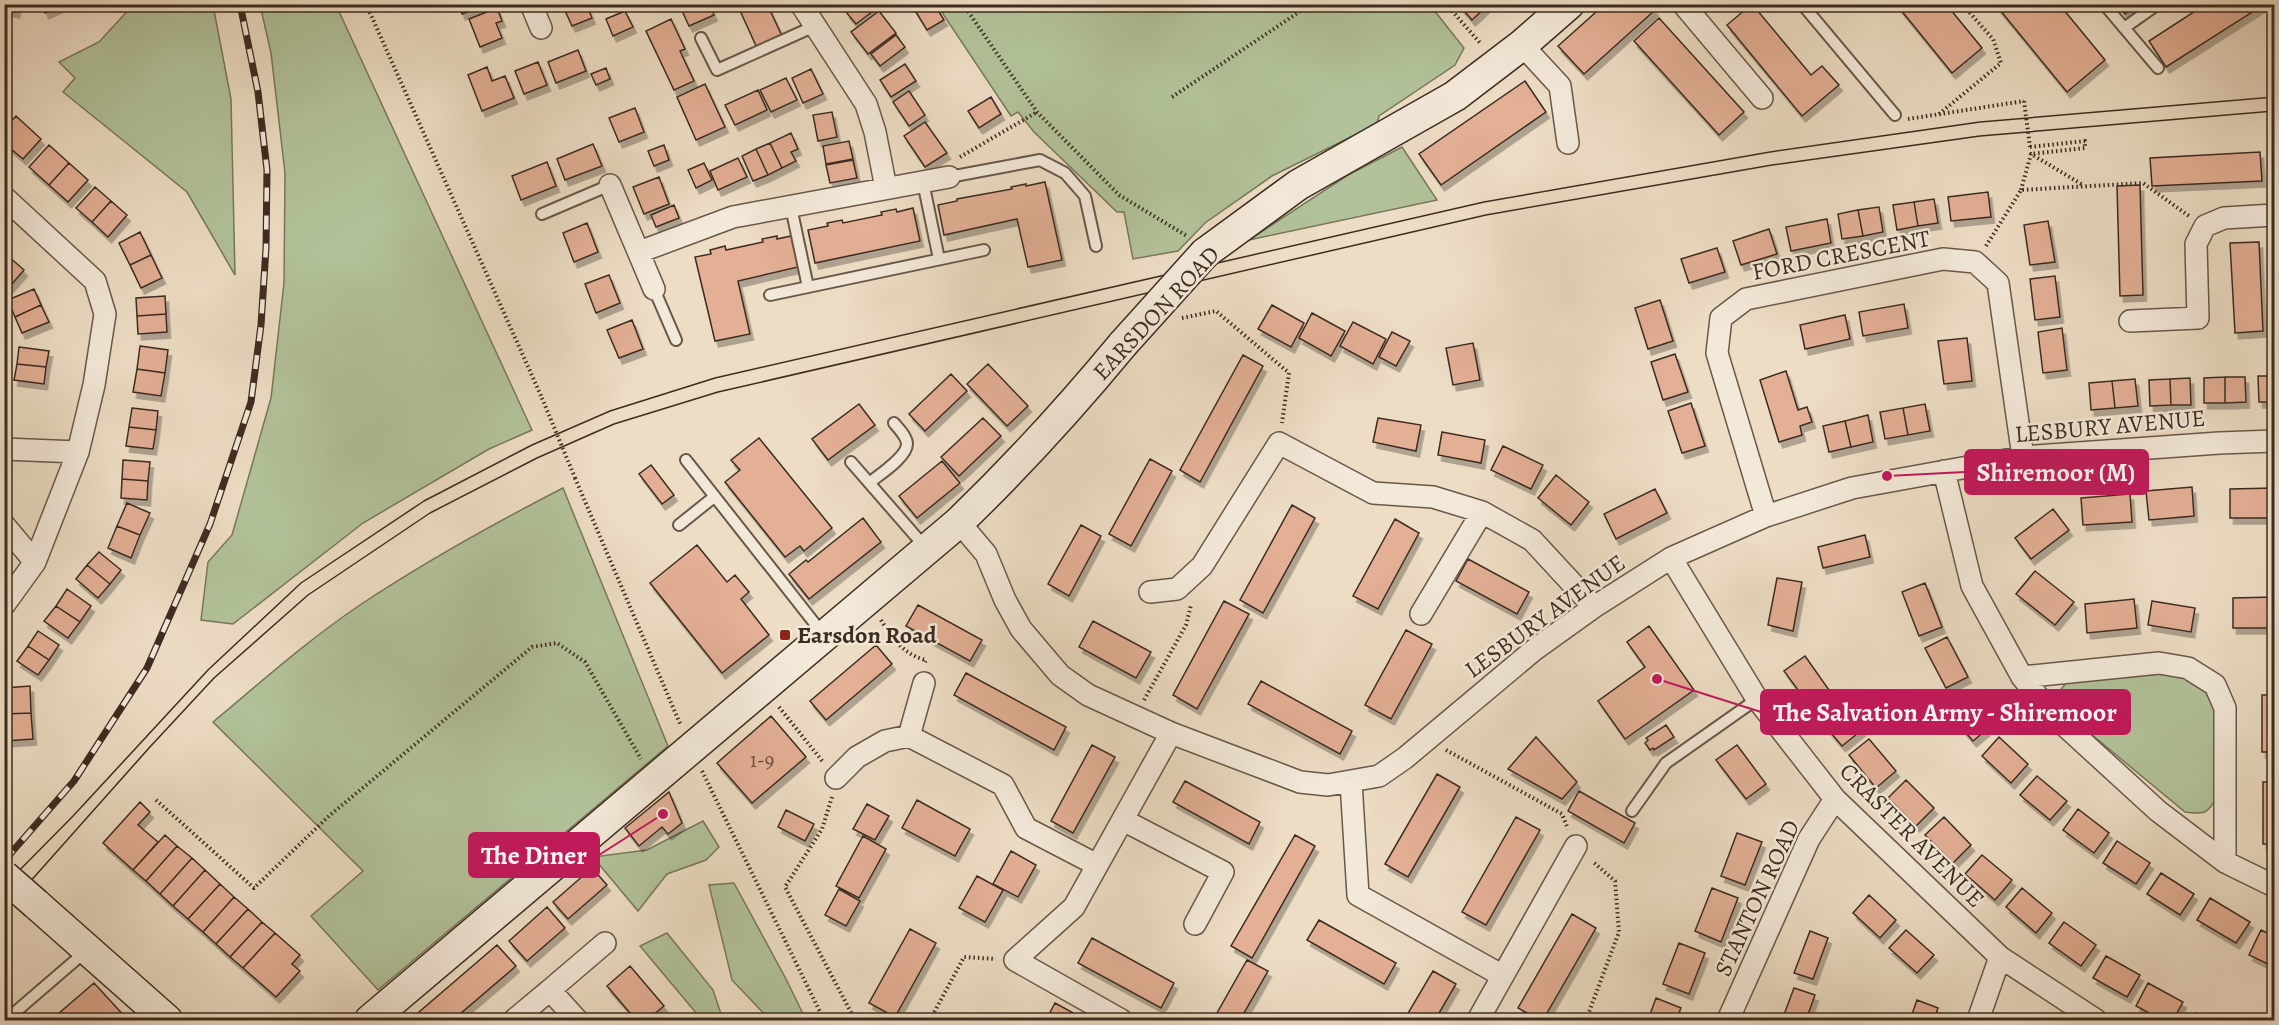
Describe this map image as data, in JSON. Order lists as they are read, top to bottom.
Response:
{
  "streets": {
    "street": [
      "FORD CRESCENT",
      "EARSDON ROAD",
      "LESBURY AVENUE",
      "CRASTER AVENUE",
      "STANTON ROAD"
    ]
  },
  "crossings": [
    ["FORD CRESCENT", "LESBURY AVENUE"],
    ["EARSDON ROAD", "LESBURY AVENUE"],
    ["LESBURY AVENUE", "CRASTER AVENUE"],
    ["CRASTER AVENUE", "STANTON ROAD"]
  ],
  "places": {
    "other": ["Shiremoor (M)", "The Salvation Army - Shiremoor", "The Diner"],
    "transit": ["Earsdon Road"]
  },
  "house_numbers": ["1-9"]
}
